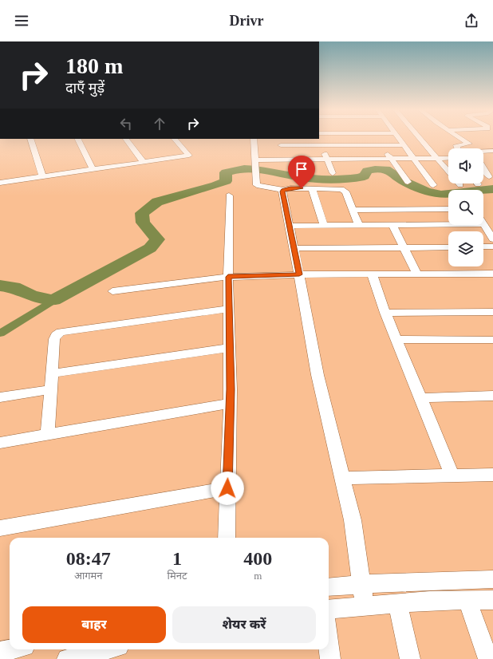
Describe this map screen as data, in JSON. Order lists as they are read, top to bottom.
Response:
{
  "page": {
    "header": "Drivr",
    "turn": ["180 m", "दाएँ मुड़ें"],
    "eta": [
      "08:47",
      "आगमन",
      "1",
      "मिनट",
      "400",
      "m"
    ],
    "buttons": ["बाहर", "शेयर करें"]
  }
}
